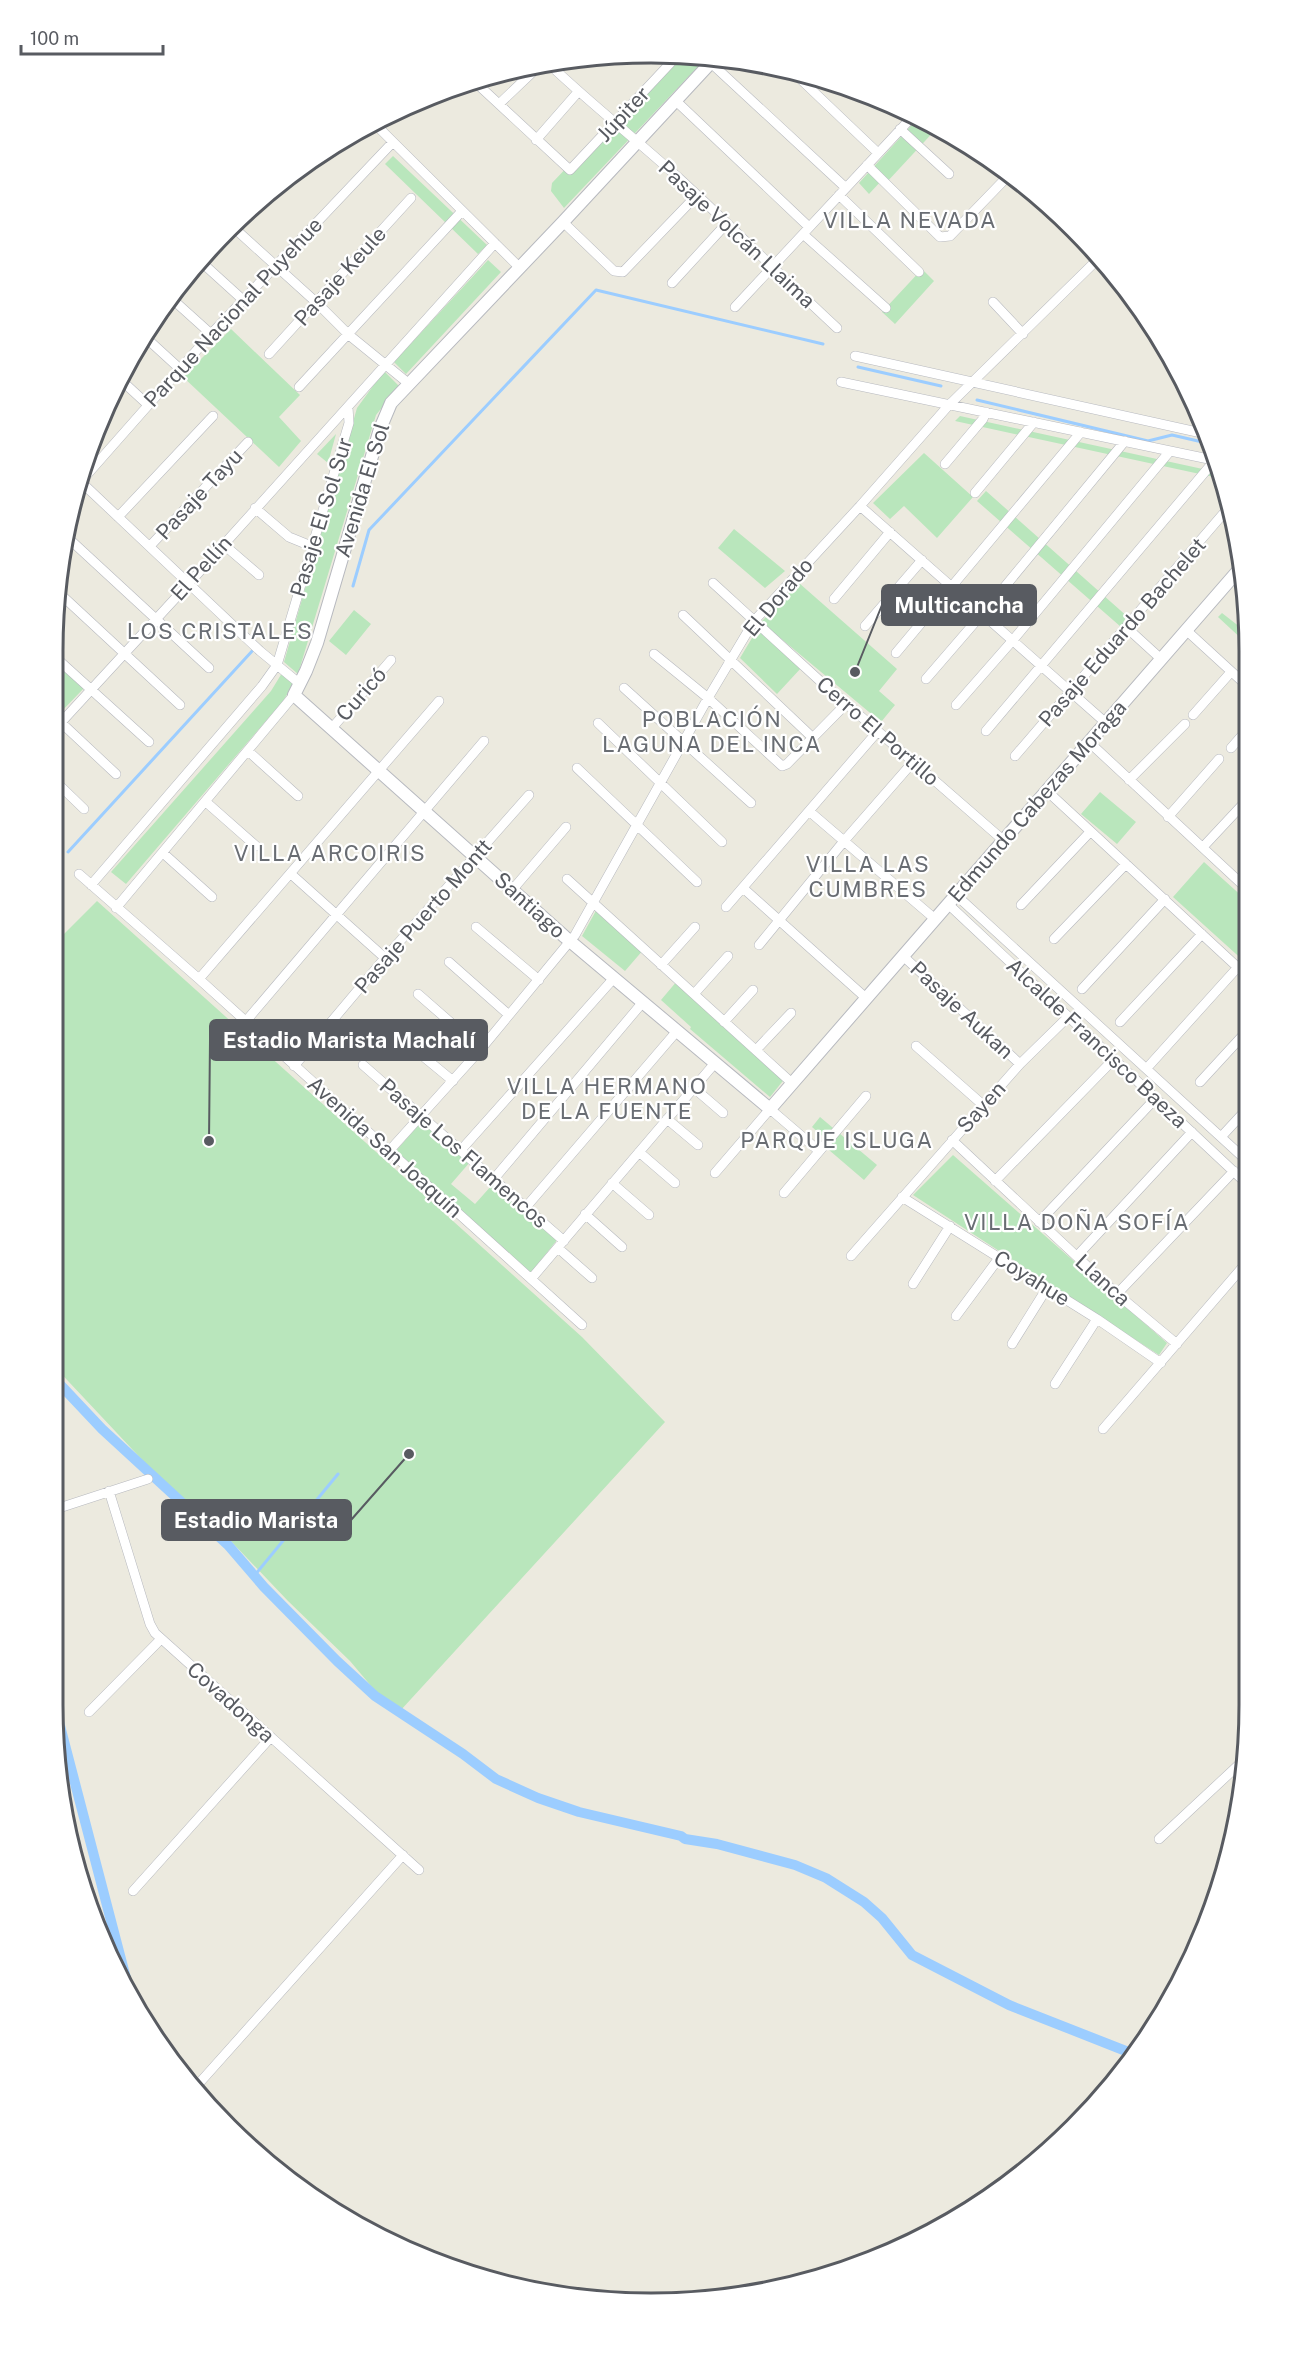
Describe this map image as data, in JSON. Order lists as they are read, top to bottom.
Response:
{
  "streets": {
    "street": [
      "Júpiter",
      "Pasaje Volcán Llaima",
      "Pasaje Keule",
      "Parque Nacional Puyehue",
      "Avenida El Sol",
      "Pasaje Tayu",
      "Pasaje El Sol Sur",
      "El Pellín",
      "El Dorado",
      "Pasaje Eduardo Bachelet",
      "Curicó",
      "Cerro El Portillo",
      "Edmundo Cabezas Moraga",
      "Santiago",
      "Pasaje Puerto Montt",
      "Pasaje Aukan",
      "Alcalde Francisco Baeza",
      "Sayen",
      "Avenida San Joaquín",
      "Pasaje Los Flamencos",
      "Coyahue",
      "Llanca",
      "Covadonga"
    ]
  },
  "crossings": [
    ["Júpiter", "Pasaje Volcán Llaima"],
    ["Pasaje Volcán Llaima", "Avenida El Sol"],
    ["Avenida El Sol", "Santiago"],
    ["Avenida El Sol", "Avenida San Joaquín"],
    ["Pasaje El Sol Sur", "El Pellín"],
    ["Pasaje El Sol Sur", "Avenida San Joaquín"],
    ["El Dorado", "Cerro El Portillo"],
    ["El Dorado", "Santiago"],
    ["El Dorado", "Avenida San Joaquín"],
    ["El Dorado", "Pasaje Los Flamencos"],
    ["Curicó", "Santiago"],
    ["Cerro El Portillo", "Edmundo Cabezas Moraga"],
    ["Edmundo Cabezas Moraga", "Santiago"],
    ["Edmundo Cabezas Moraga", "Pasaje Aukan"],
    ["Edmundo Cabezas Moraga", "Alcalde Francisco Baeza"],
    ["Santiago", "Pasaje Puerto Montt"],
    ["Pasaje Puerto Montt", "Avenida San Joaquín"],
    ["Pasaje Aukan", "Sayen"],
    ["Alcalde Francisco Baeza", "Sayen"],
    ["Sayen", "Coyahue"],
    ["Sayen", "Llanca"]
  ],
  "districts": [
    "VILLA NEVADA",
    "LOS CRISTALES",
    "POBLACIÓN LAGUNA DEL INCA",
    "VILLA ARCOIRIS",
    "VILLA LAS CUMBRES",
    "VILLA HERMANO DE LA FUENTE",
    "PARQUE ISLUGA",
    "VILLA DOÑA SOFÍA"
  ],
  "places": ["Multicancha", "Estadio Marista Machalí", "Estadio Marista"],
  "scale_bar": "100 m"
}
